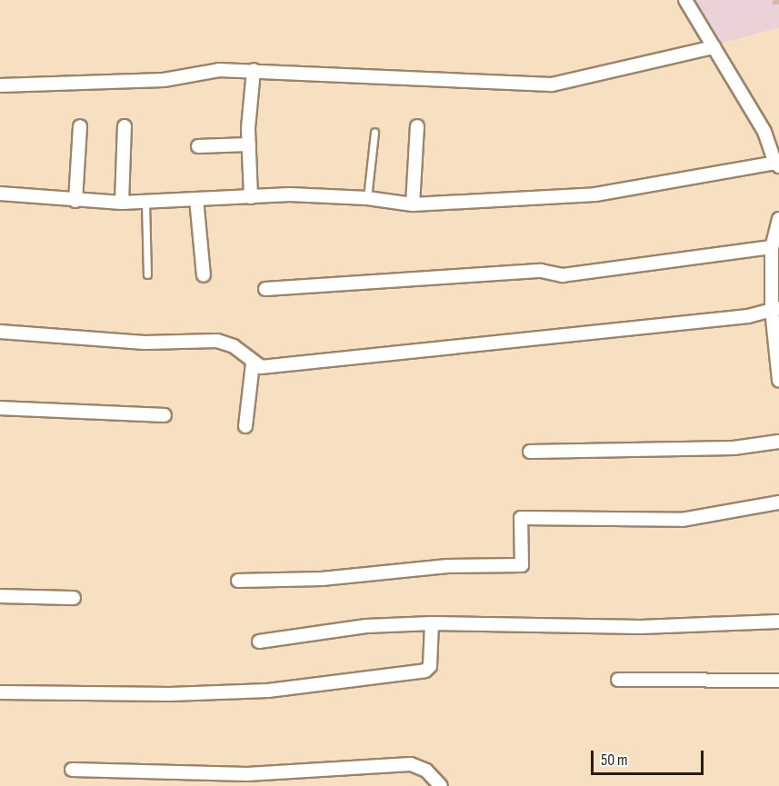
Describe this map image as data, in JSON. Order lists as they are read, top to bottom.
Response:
{
  "scale_bar": "50 m"
}
